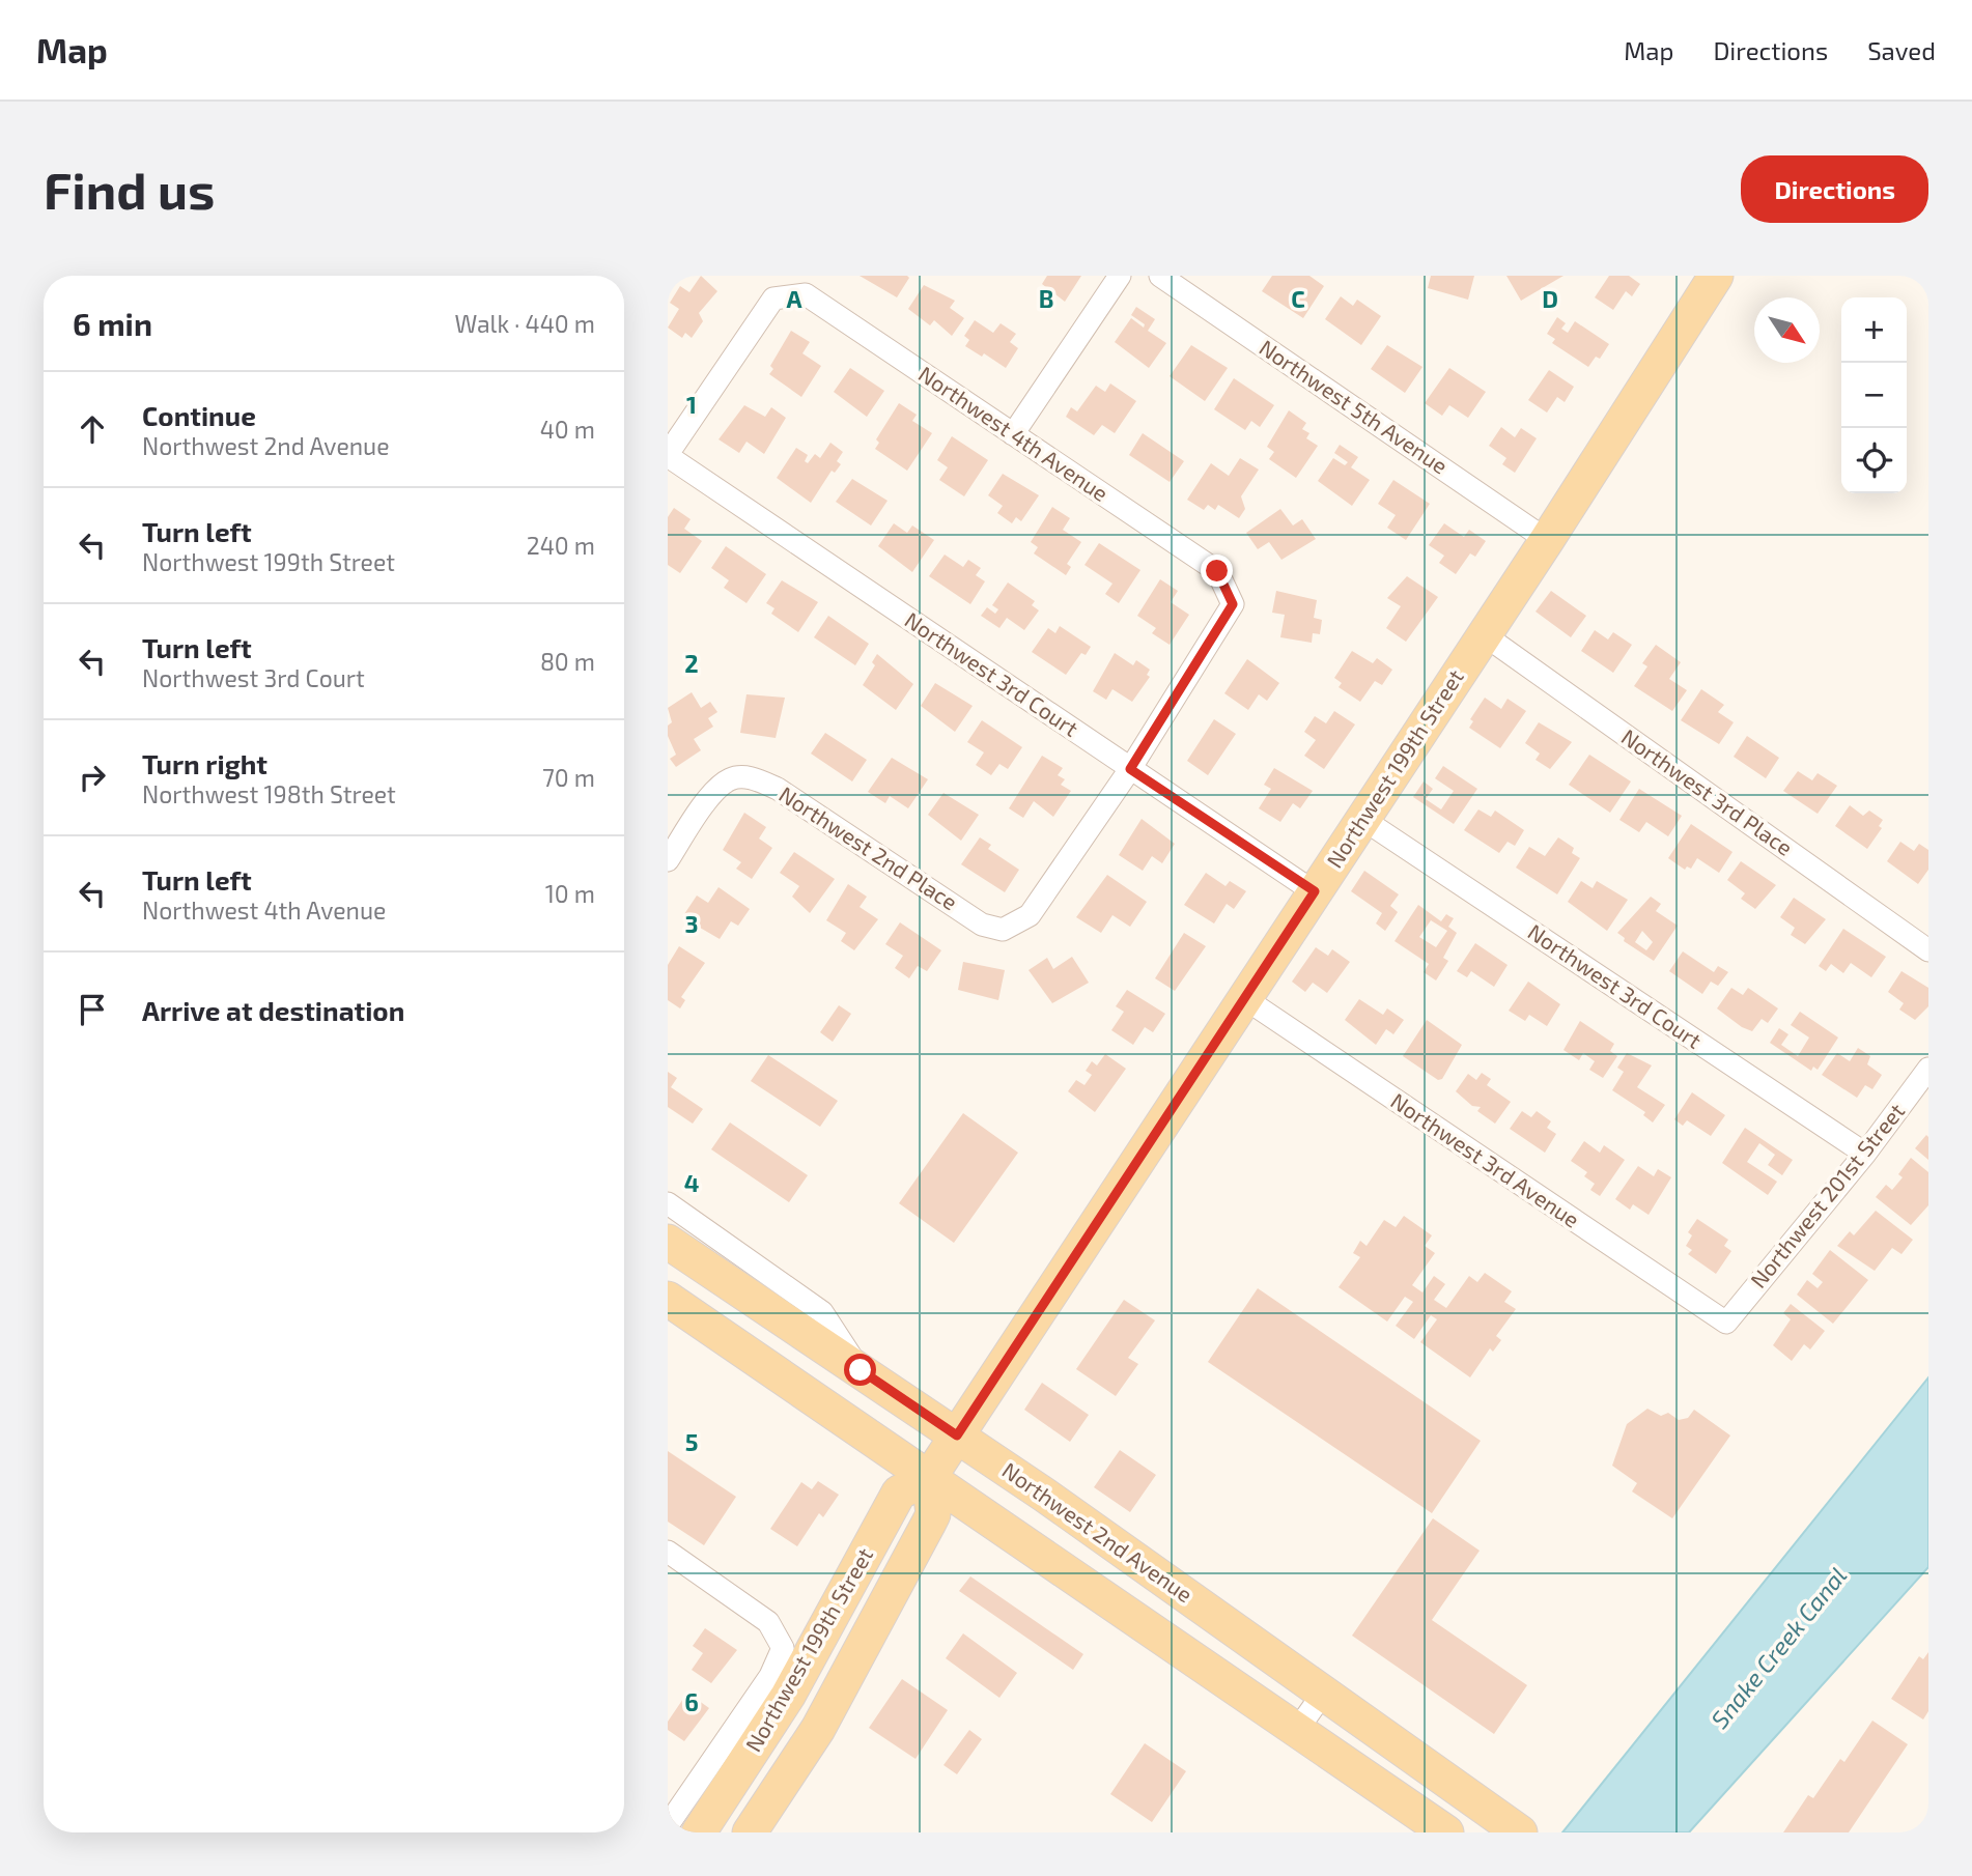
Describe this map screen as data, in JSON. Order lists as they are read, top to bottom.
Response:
{
  "streets": {
    "main road": ["Northwest 199th Street", "Northwest 2nd Avenue"],
    "street": [
      "Northwest 5th Avenue",
      "Northwest 4th Avenue",
      "Northwest 3rd Court",
      "Northwest 3rd Place",
      "Northwest 2nd Place",
      "Northwest 3rd Avenue",
      "Northwest 201st Street"
    ]
  },
  "crossings": [
    ["Northwest 5th Avenue", "Northwest 199th Street"],
    ["Northwest 4th Avenue", "Northwest 3rd Court"],
    ["Northwest 4th Avenue", "Northwest 2nd Place"],
    ["Northwest 3rd Court", "Northwest 199th Street"],
    ["Northwest 3rd Court", "Northwest 2nd Place"],
    ["Northwest 3rd Court", "Northwest 201st Street"],
    ["Northwest 199th Street", "Northwest 3rd Place"],
    ["Northwest 199th Street", "Northwest 3rd Avenue"],
    ["Northwest 199th Street", "Northwest 2nd Avenue"],
    ["Northwest 3rd Avenue", "Northwest 201st Street"]
  ],
  "water": ["Snake Creek Canal"],
  "north": "bottom right",
  "page": {
    "header": "Map",
    "nav": ["Map", "Directions", "Saved"],
    "buttons": "Directions",
    "title": "Find us",
    "heading": ["6 min", "Walk · 440 m"],
    "map_buttons": ["+", "−"],
    "list": [
      ["Continue", "Northwest 2nd Avenue", "40 m"],
      ["Turn left", "Northwest 199th Street", "240 m"],
      ["Turn left", "Northwest 3rd Court", "80 m"],
      ["Turn right", "Northwest 198th Street", "70 m"],
      ["Turn left", "Northwest 4th Avenue", "10 m"],
      "Arrive at destination"
    ]
  },
  "grid": {
    "columns": [
      "A",
      "B",
      "C",
      "D"
    ],
    "rows": [
      "1",
      "2",
      "3",
      "4",
      "5",
      "6"
    ]
  }
}
